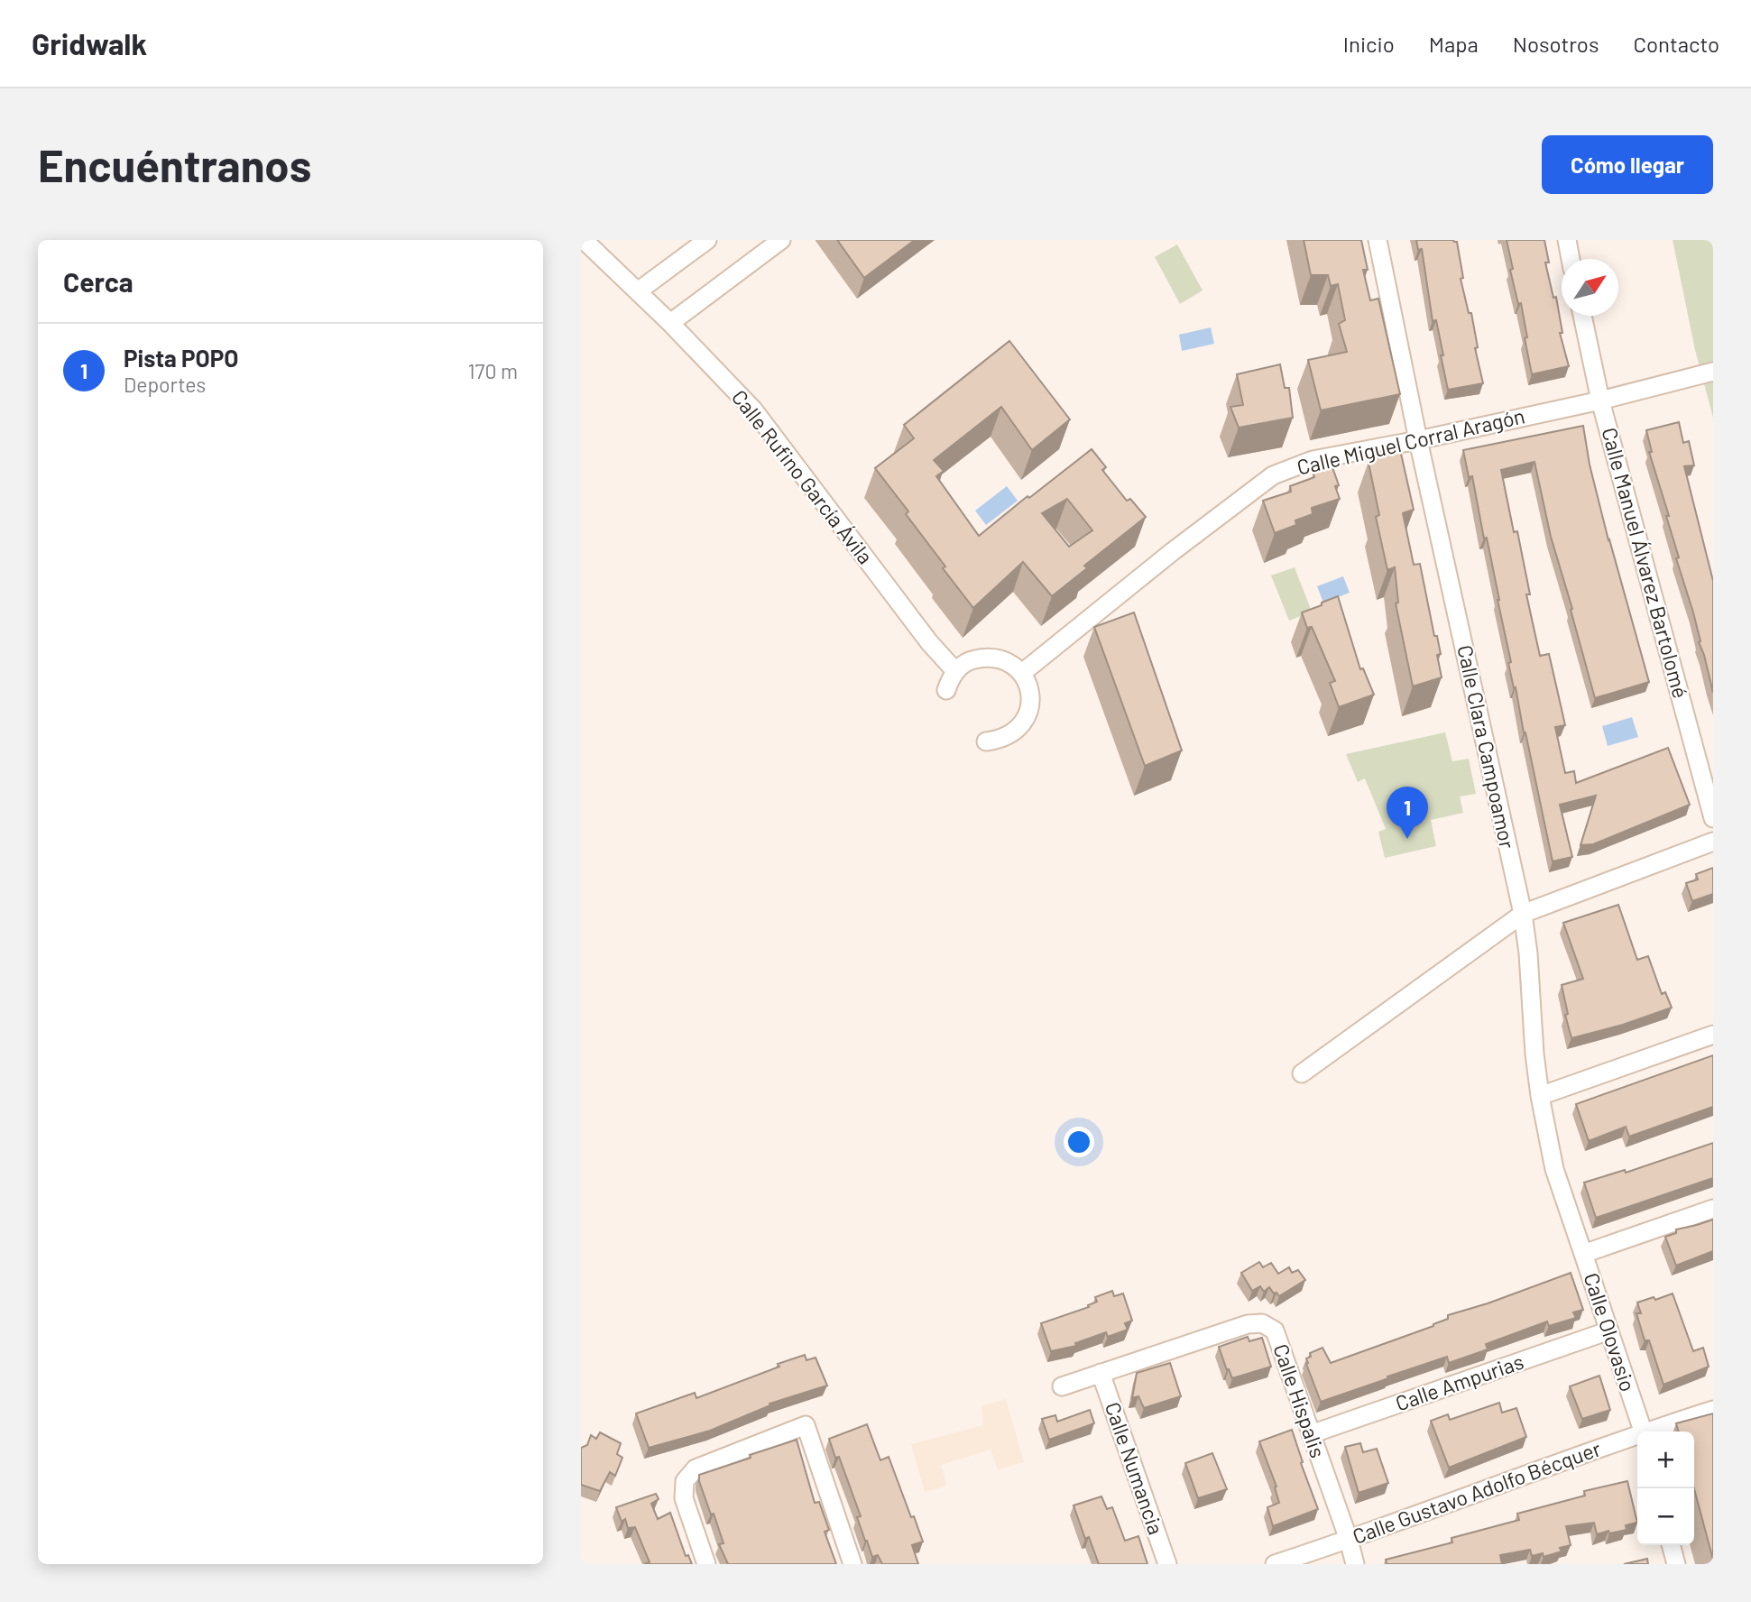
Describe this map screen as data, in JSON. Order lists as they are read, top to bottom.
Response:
{
  "streets": {
    "street": [
      "Calle Miguel Corral Aragón",
      "Calle Rufino García Ávila",
      "Calle Manuel Álvarez Bartolomé",
      "Calle Clara Campoamor",
      "Calle Olovasio",
      "Calle Ampurias",
      "Calle Hispalis",
      "Calle Numancia",
      "Calle Gustavo Adolfo Bécquer"
    ]
  },
  "crossings": [
    ["Calle Miguel Corral Aragón", "Calle Manuel Álvarez Bartolomé"],
    ["Calle Miguel Corral Aragón", "Calle Clara Campoamor"],
    ["Calle Clara Campoamor", "Calle Olovasio"],
    ["Calle Olovasio", "Calle Ampurias"],
    ["Calle Ampurias", "Calle Hispalis"],
    ["Calle Hispalis", "Calle Numancia"],
    ["Calle Hispalis", "Calle Gustavo Adolfo Bécquer"]
  ],
  "north": "top right",
  "page": {
    "header": "Gridwalk",
    "nav": [
      "Inicio",
      "Mapa",
      "Nosotros",
      "Contacto"
    ],
    "buttons": "Cómo llegar",
    "title": "Encuéntranos",
    "heading": "Cerca",
    "list": [
      {
        "mark": "1",
        "name": "Pista POPO",
        "note": "Deportes",
        "value": "170 m"
      }
    ],
    "pins": "1",
    "map_buttons": ["+", "−"]
  }
}
